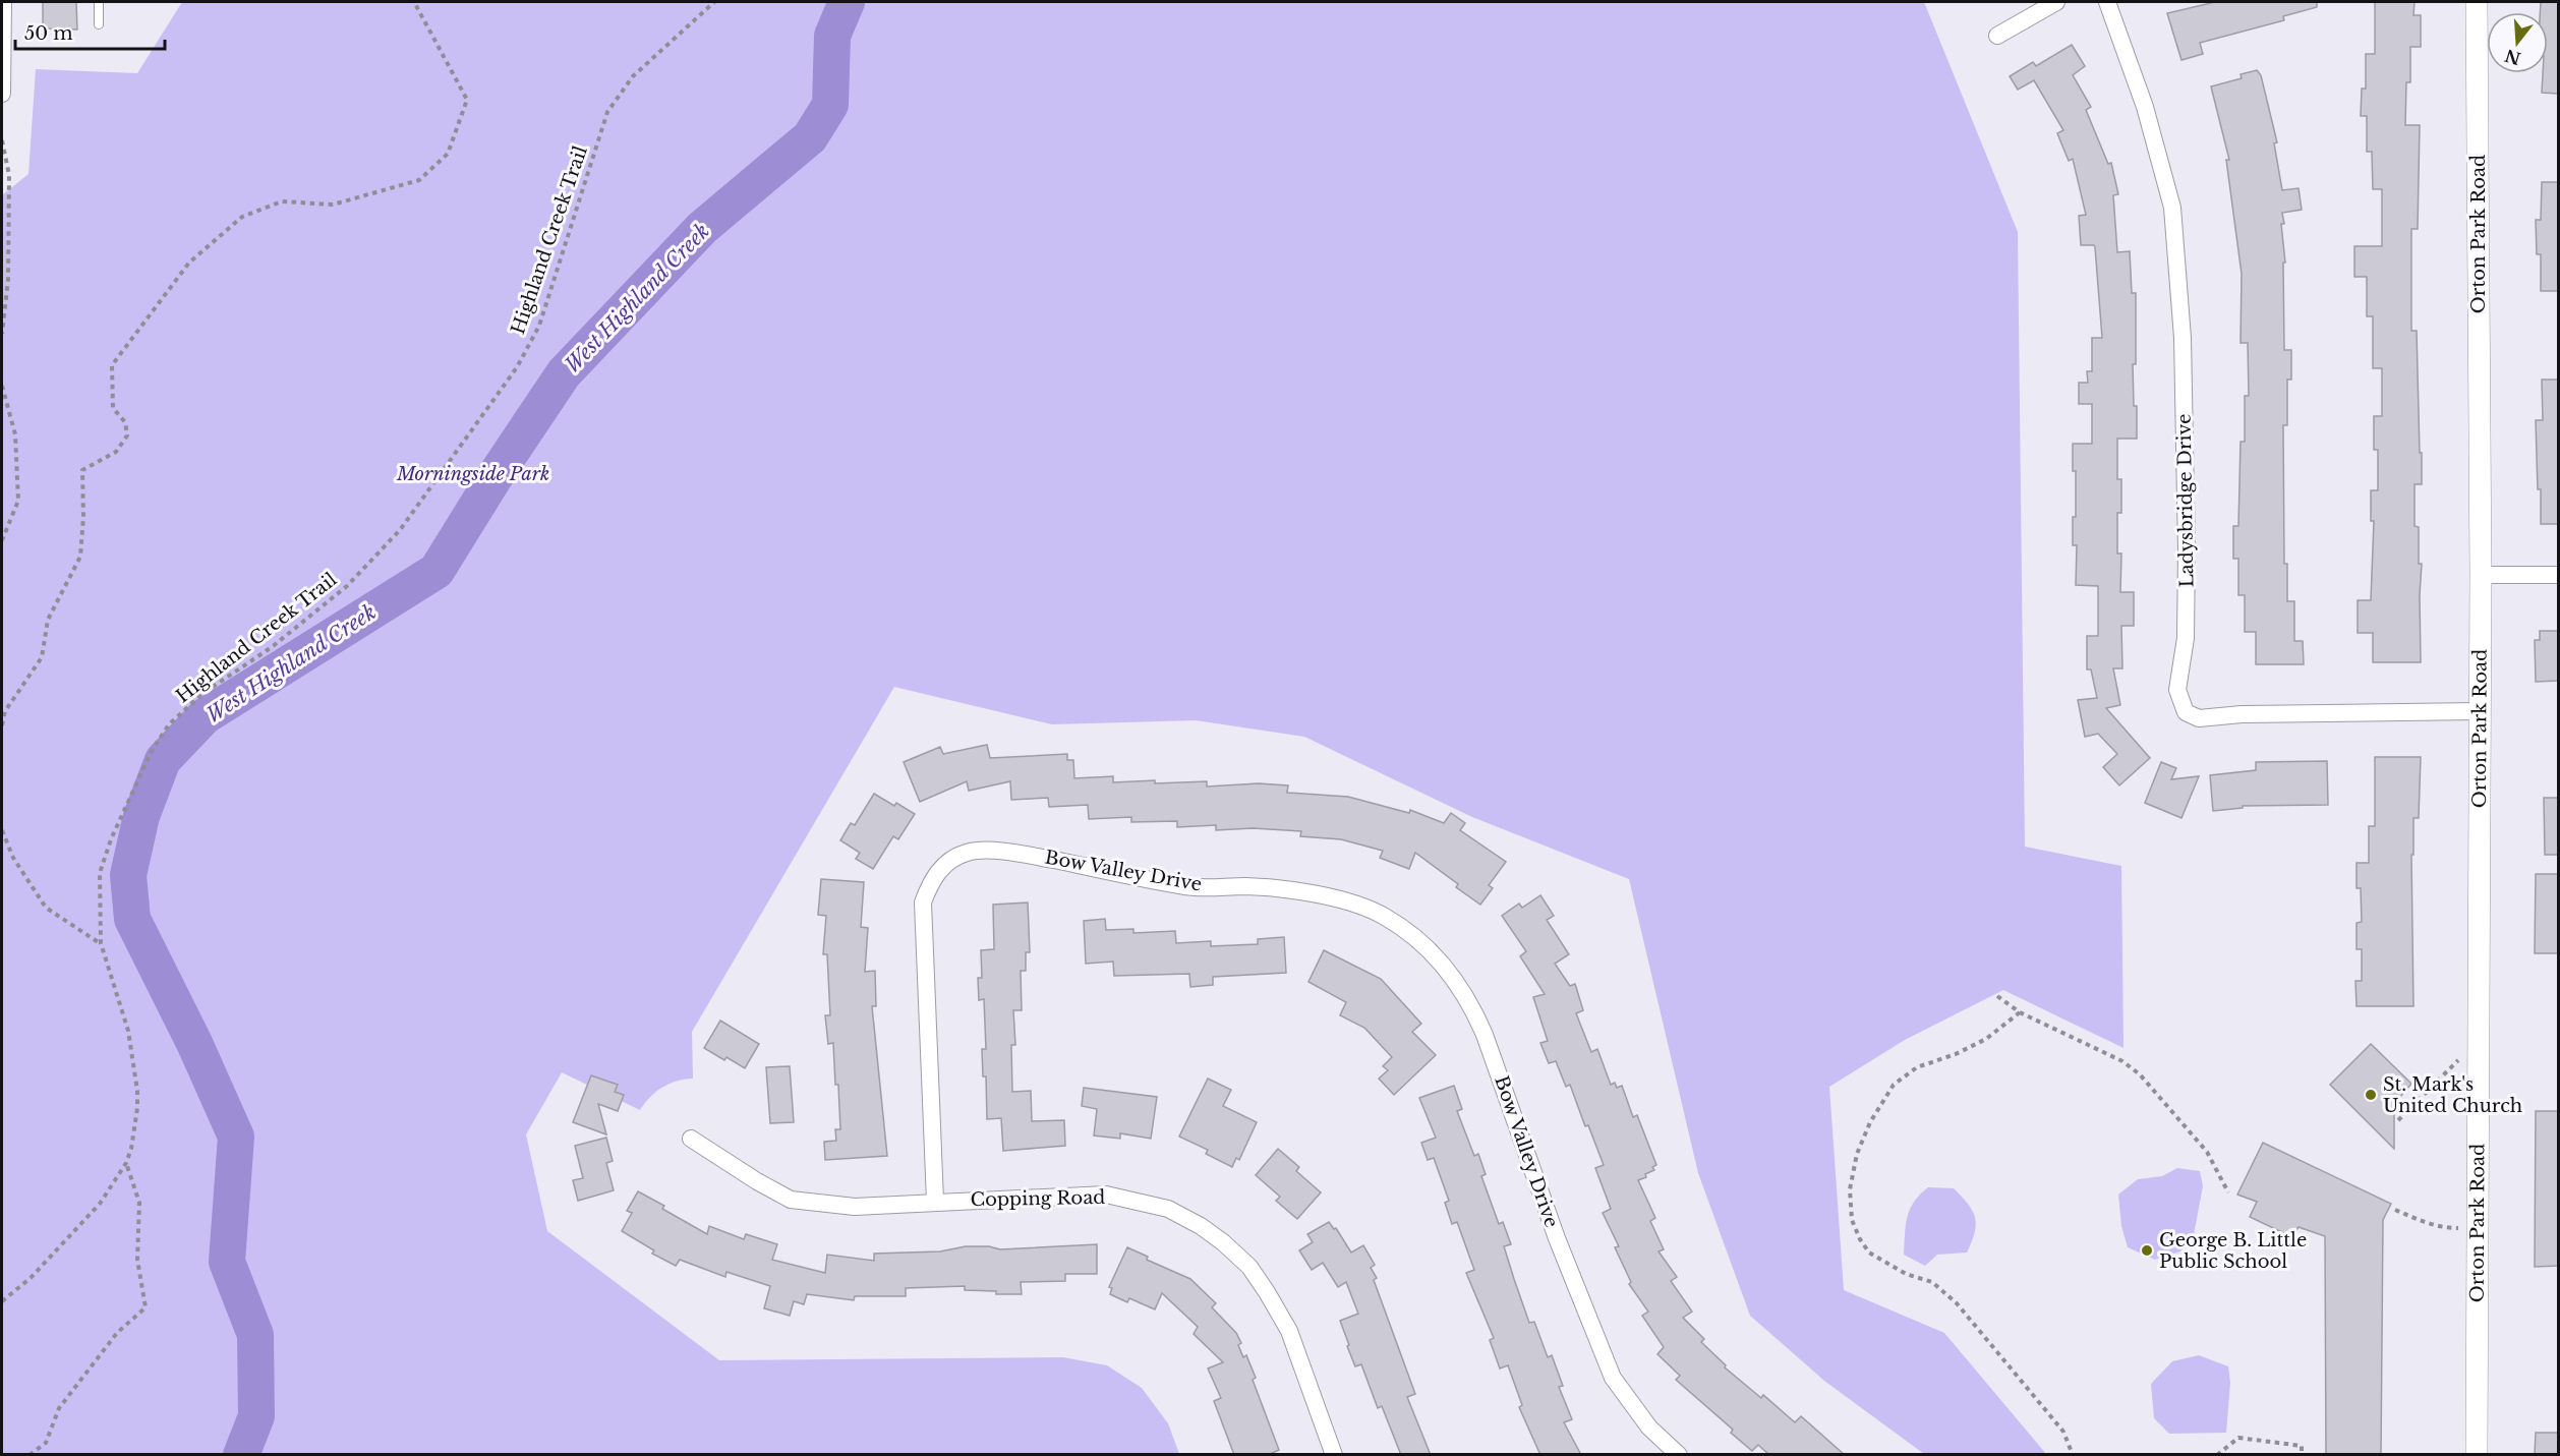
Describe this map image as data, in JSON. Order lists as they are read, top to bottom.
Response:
{
  "streets": {
    "street": [
      "Orton Park Road",
      "Ladysbridge Drive",
      "Bow Valley Drive",
      "Copping Road"
    ],
    "path": ["Highland Creek Trail"]
  },
  "crossings": [
    ["Orton Park Road", "Ladysbridge Drive"],
    ["Bow Valley Drive", "Copping Road"]
  ],
  "water": ["West Highland Creek"],
  "parks": ["Morningside Park"],
  "places": ["St. Mark's United Church", "George B. Little Public School"],
  "scale_bar": "50 m",
  "north": "bottom"
}
